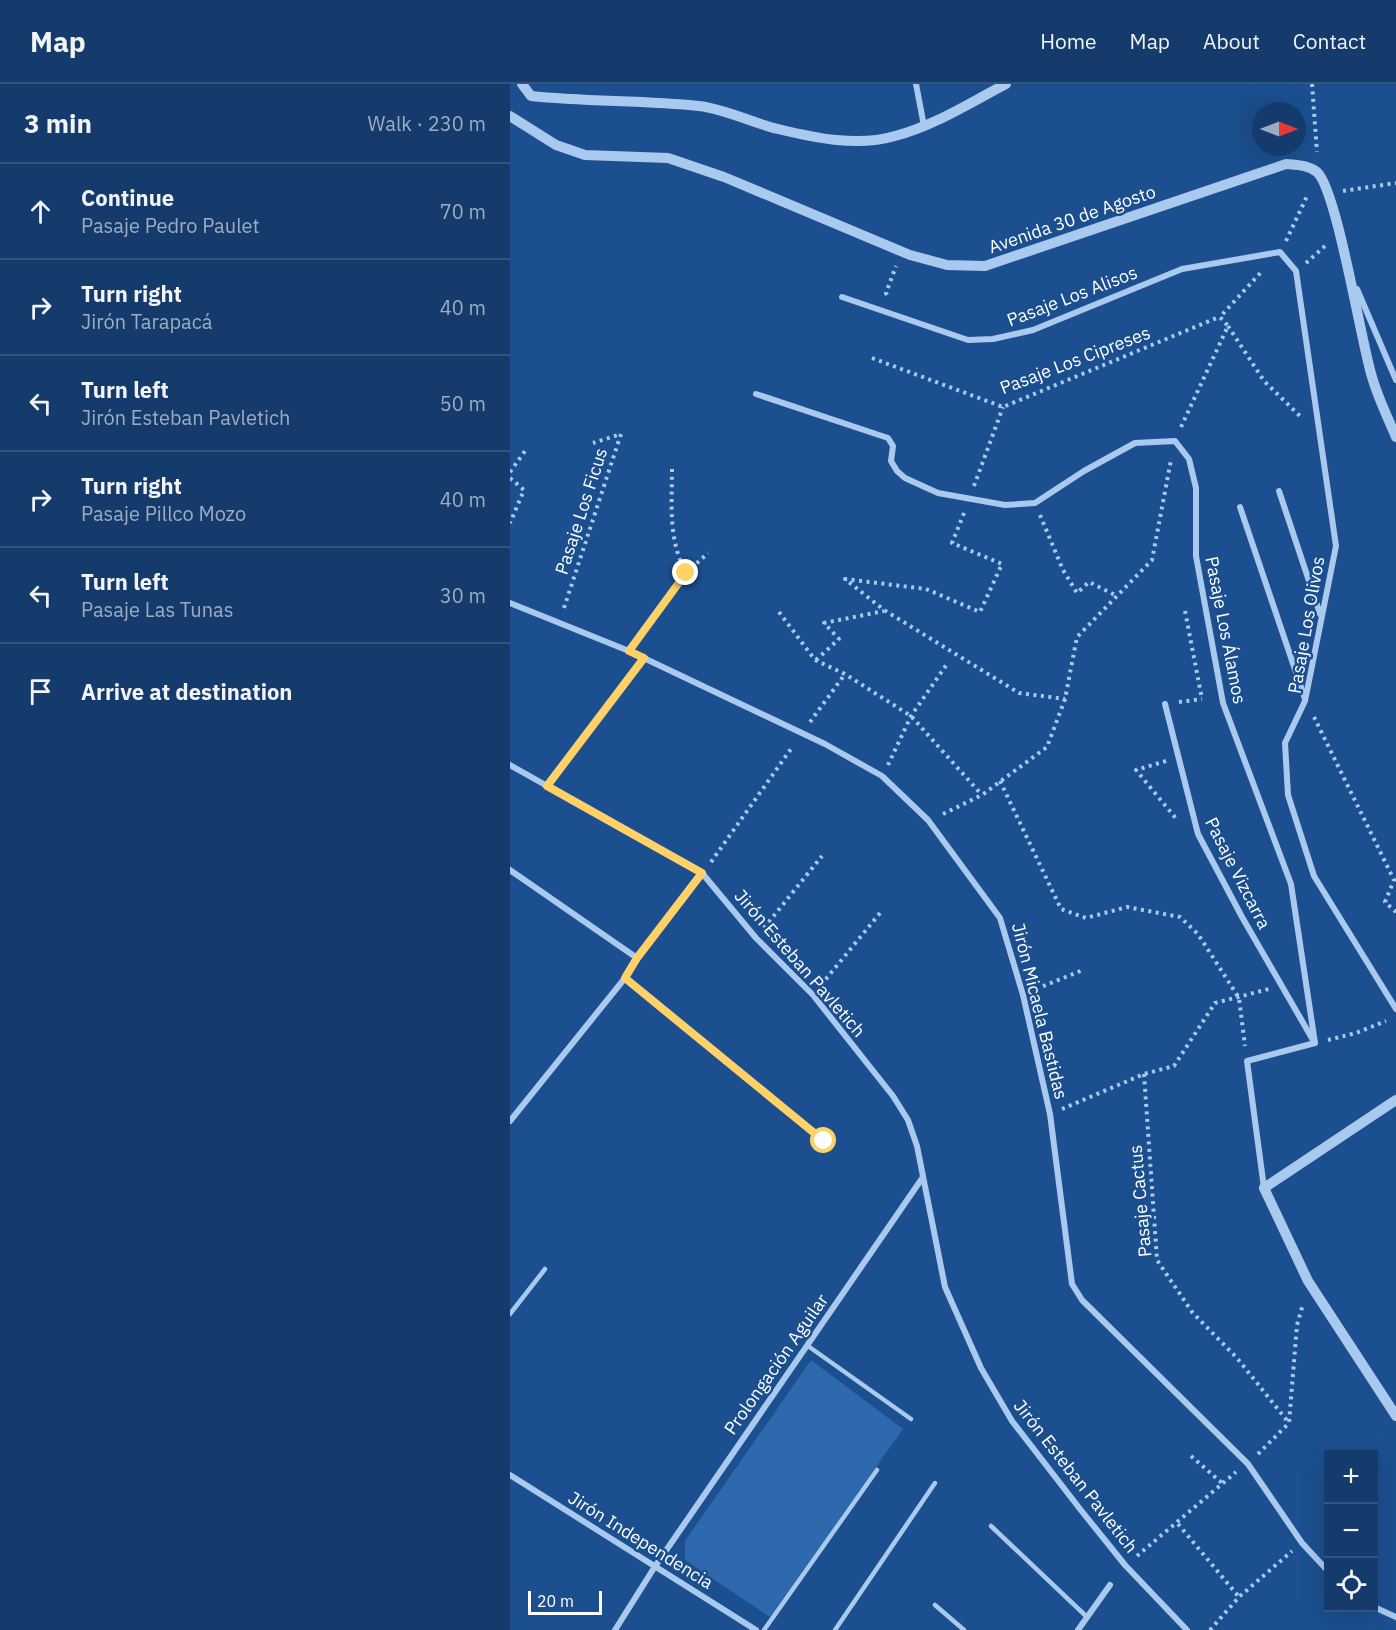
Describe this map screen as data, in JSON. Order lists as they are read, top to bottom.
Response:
{
  "streets": {
    "street": [
      "Avenida 30 de Agosto",
      "Pasaje Los Alisos",
      "Pasaje Los Olivos",
      "Pasaje Los Álamos",
      "Pasaje Vizcarra",
      "Jirón Esteban Pavletich",
      "Jirón Micaela Bastidas",
      "Prolongación Aguilar",
      "Jirón Independencia"
    ],
    "path": ["Pasaje Los Cipreses", "Pasaje Los Ficus", "Pasaje Cactus"]
  },
  "crossings": [
    ["Pasaje Los Ficus", "Jirón Micaela Bastidas"],
    ["Pasaje Los Álamos", "Pasaje Vizcarra"],
    ["Jirón Esteban Pavletich", "Prolongación Aguilar"],
    ["Prolongación Aguilar", "Jirón Independencia"]
  ],
  "scale_bar": "20 m",
  "north": "right",
  "page": {
    "header": "Map",
    "nav": [
      "Home",
      "Map",
      "About",
      "Contact"
    ],
    "heading": ["3 min", "Walk · 230 m"],
    "list": [
      ["Continue", "Pasaje Pedro Paulet", "70 m"],
      ["Turn right", "Jirón Tarapacá", "40 m"],
      ["Turn left", "Jirón Esteban Pavletich", "50 m"],
      ["Turn right", "Pasaje Pillco Mozo", "40 m"],
      ["Turn left", "Pasaje Las Tunas", "30 m"],
      "Arrive at destination"
    ],
    "map_buttons": ["+", "−"],
    "scale": "20 m"
  }
}
